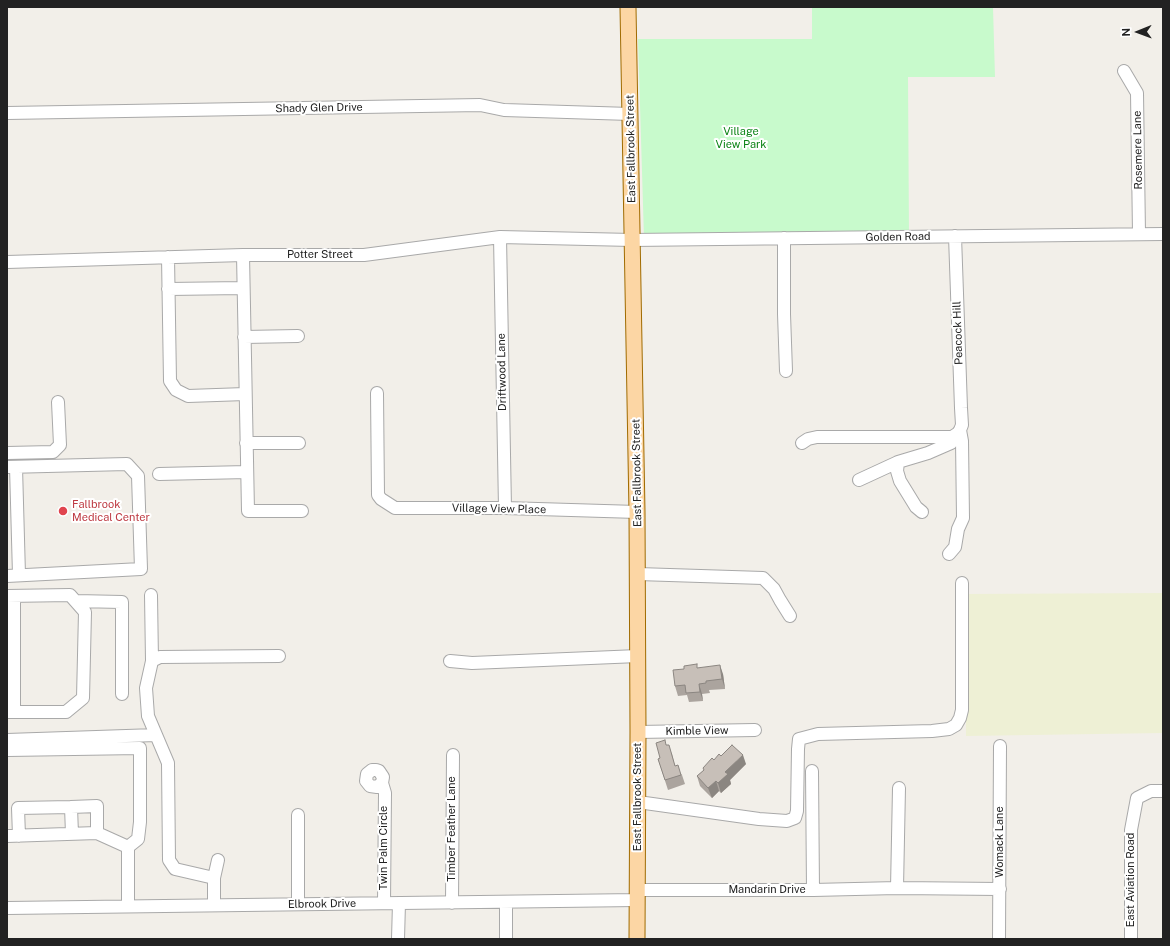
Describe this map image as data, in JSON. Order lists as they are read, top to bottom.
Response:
{
  "streets": {
    "main road": ["East Fallbrook Street"],
    "street": [
      "Shady Glen Drive",
      "Rosemere Lane",
      "Golden Road",
      "Potter Street",
      "Peacock Hill",
      "Driftwood Lane",
      "Village View Place",
      "Kimble View",
      "Timber Feather Lane",
      "Womack Lane",
      "Twin Palm Circle",
      "East Aviation Road",
      "Mandarin Drive",
      "Elbrook Drive"
    ]
  },
  "crossings": [
    ["Shady Glen Drive", "East Fallbrook Street"],
    ["East Fallbrook Street", "Golden Road"],
    ["East Fallbrook Street", "Potter Street"],
    ["East Fallbrook Street", "Village View Place"],
    ["East Fallbrook Street", "Kimble View"],
    ["East Fallbrook Street", "Mandarin Drive"],
    ["East Fallbrook Street", "Elbrook Drive"],
    ["Rosemere Lane", "Golden Road"],
    ["Golden Road", "Potter Street"],
    ["Golden Road", "Peacock Hill"],
    ["Potter Street", "Driftwood Lane"],
    ["Driftwood Lane", "Village View Place"],
    ["Timber Feather Lane", "Elbrook Drive"],
    ["Womack Lane", "Mandarin Drive"],
    ["Twin Palm Circle", "Elbrook Drive"],
    ["Mandarin Drive", "Elbrook Drive"]
  ],
  "parks": ["Village View Park"],
  "places": ["Fallbrook Medical Center"],
  "north": "left"
}
